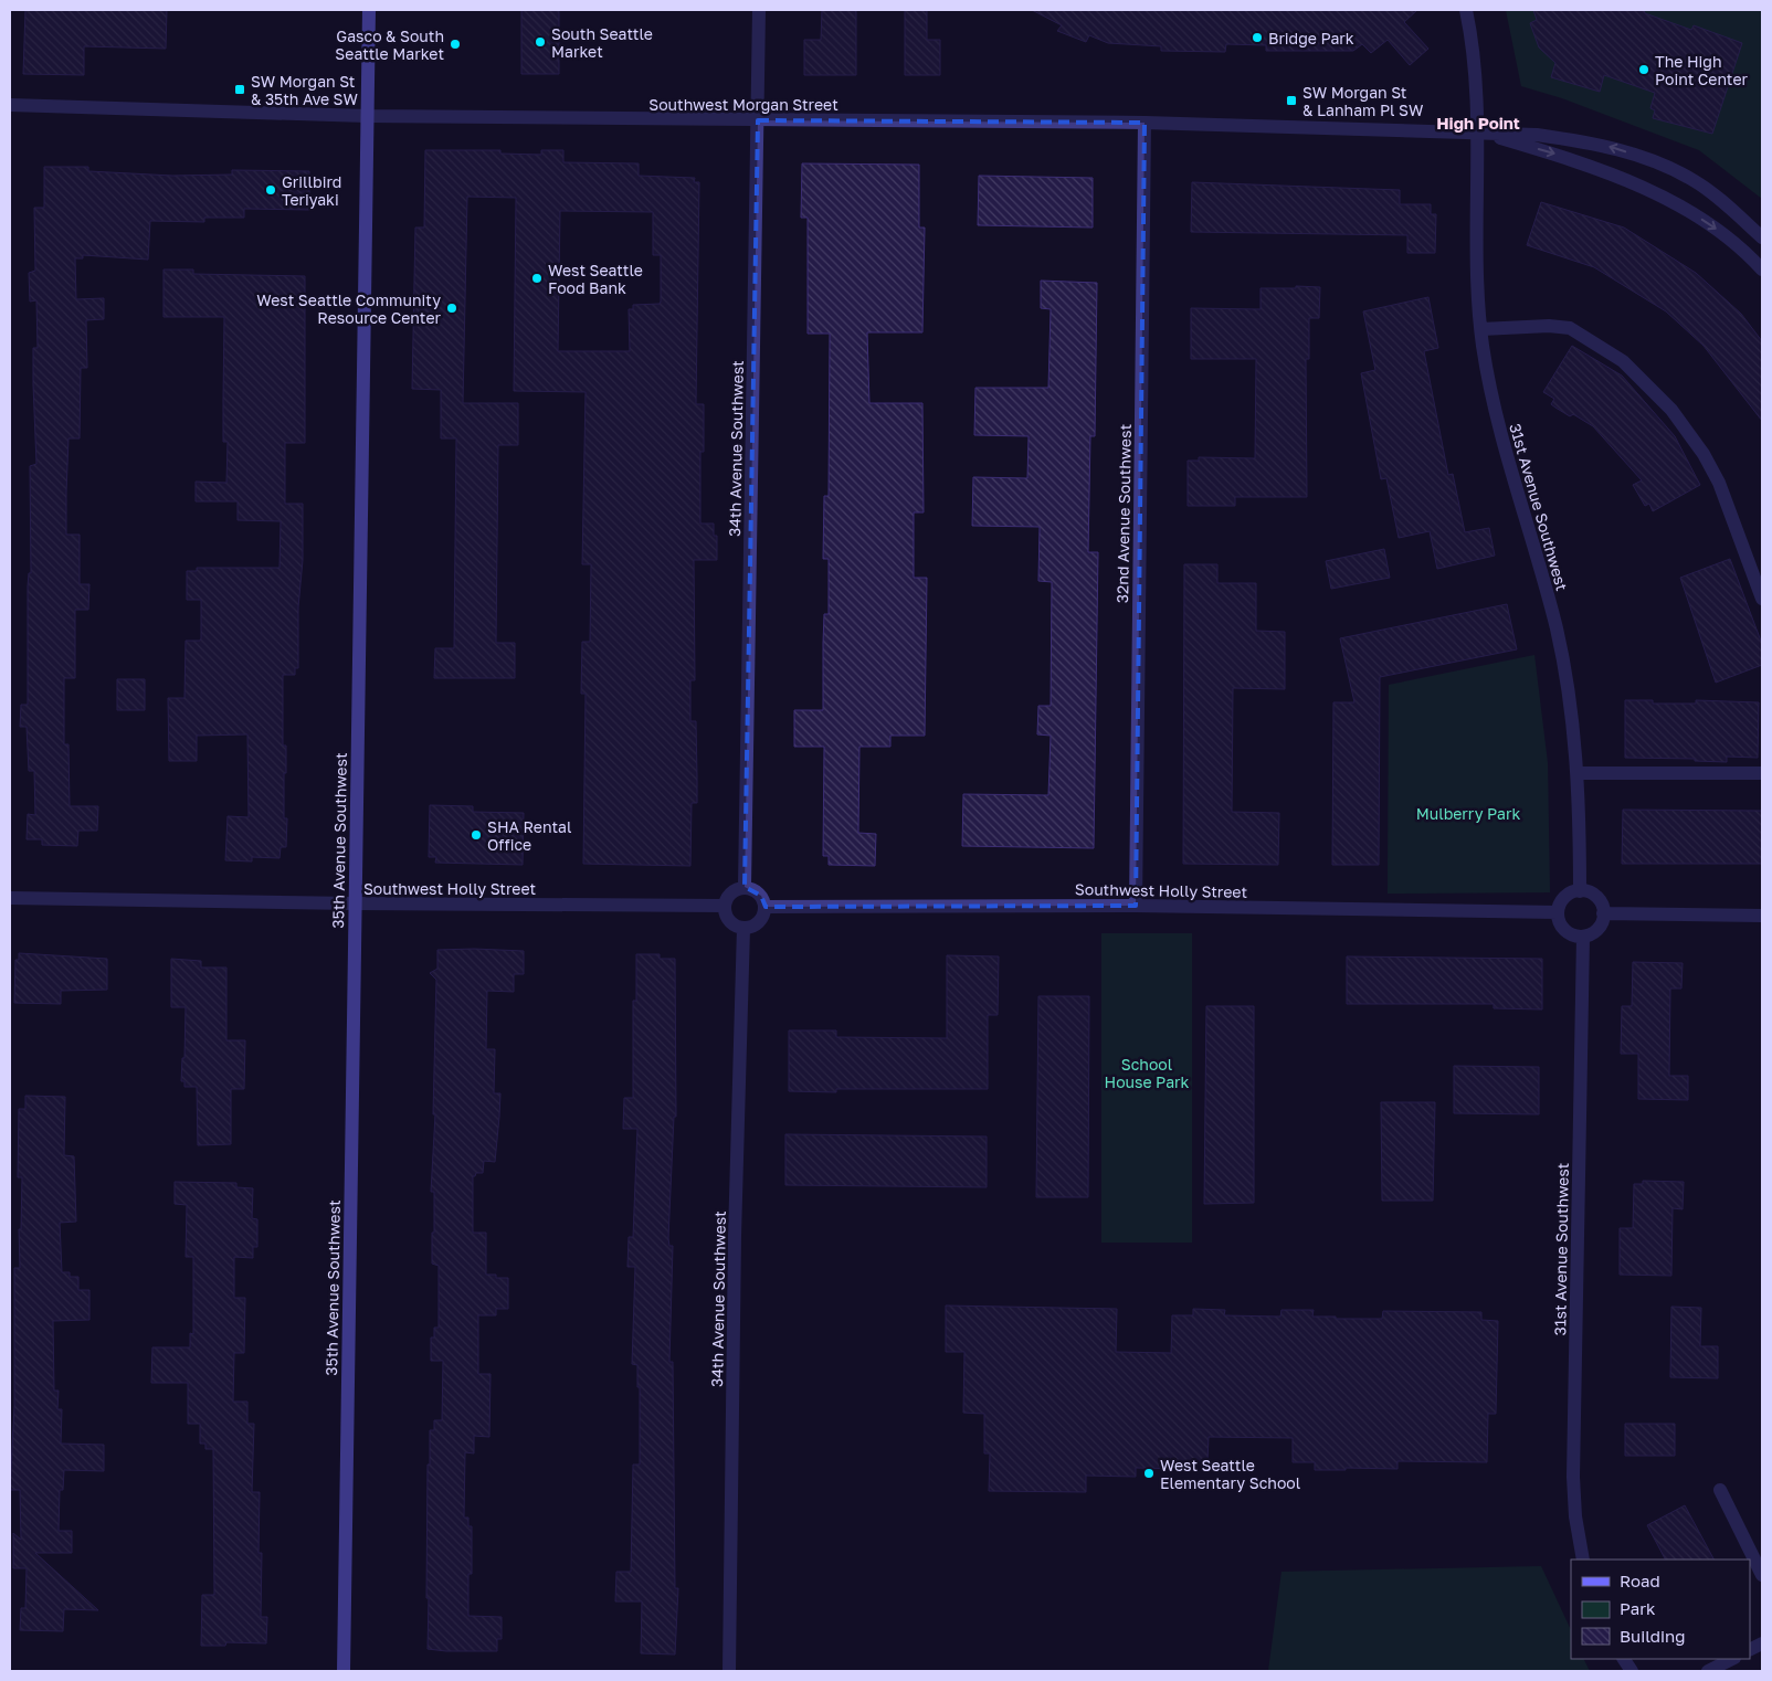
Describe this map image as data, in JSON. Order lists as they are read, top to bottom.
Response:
{
  "streets": {
    "main road": ["35th Avenue Southwest"],
    "street": [
      "Southwest Morgan Street",
      "34th Avenue Southwest",
      "31st Avenue Southwest",
      "32nd Avenue Southwest",
      "Southwest Holly Street"
    ]
  },
  "crossings": [
    ["Southwest Morgan Street", "34th Avenue Southwest"],
    ["Southwest Morgan Street", "31st Avenue Southwest"],
    ["Southwest Morgan Street", "32nd Avenue Southwest"],
    ["Southwest Morgan Street", "35th Avenue Southwest"],
    ["34th Avenue Southwest", "Southwest Holly Street"],
    ["31st Avenue Southwest", "Southwest Holly Street"],
    ["32nd Avenue Southwest", "Southwest Holly Street"],
    ["35th Avenue Southwest", "Southwest Holly Street"]
  ],
  "districts": ["High Point"],
  "parks": ["Mulberry Park", "School House Park"],
  "places": {
    "other": [
      "Bridge Park",
      "South Seattle Market",
      "Gasco & South Seattle Market",
      "The High Point Center",
      "Grillbird Teriyaki",
      "West Seattle Food Bank",
      "West Seattle Community Resource Center",
      "SHA Rental Office",
      "West Seattle Elementary School"
    ],
    "transit": ["SW Morgan St & 35th Ave SW", "SW Morgan St & Lanham Pl SW"]
  },
  "legend": ["Road", "Park", "Building"]
}
